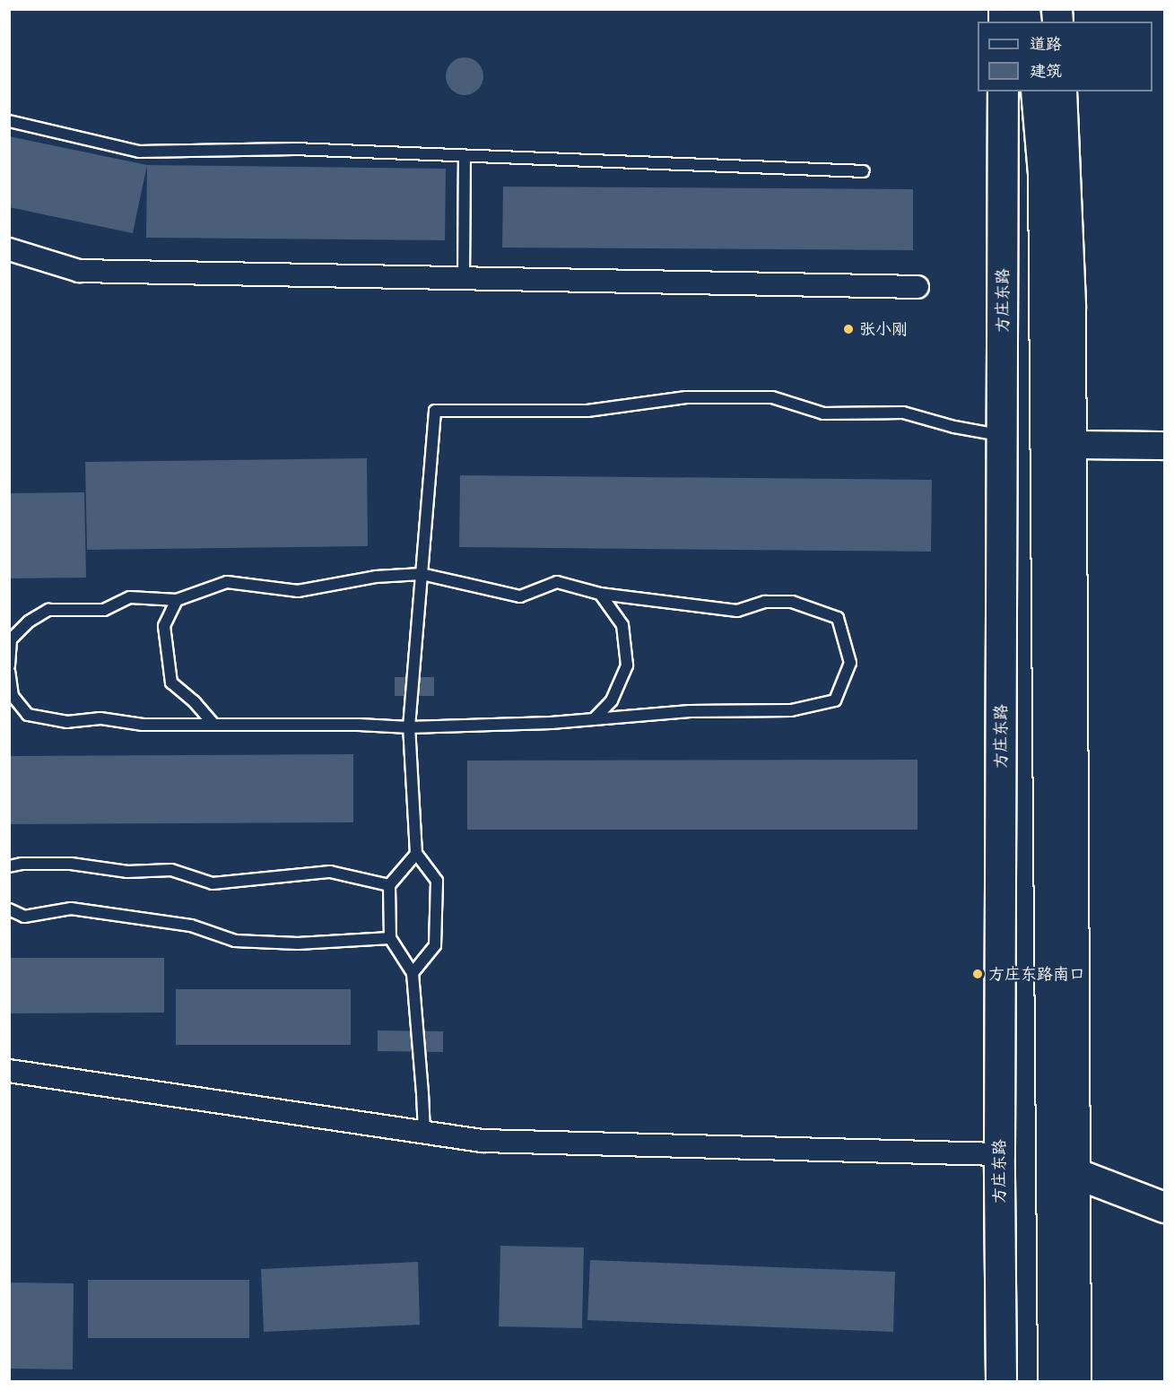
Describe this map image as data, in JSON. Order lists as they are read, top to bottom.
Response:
{
  "streets": {
    "main road": ["方庄东路"]
  },
  "places": ["张小刚", "方庄东路南口"],
  "legend": ["道路", "建筑"]
}
